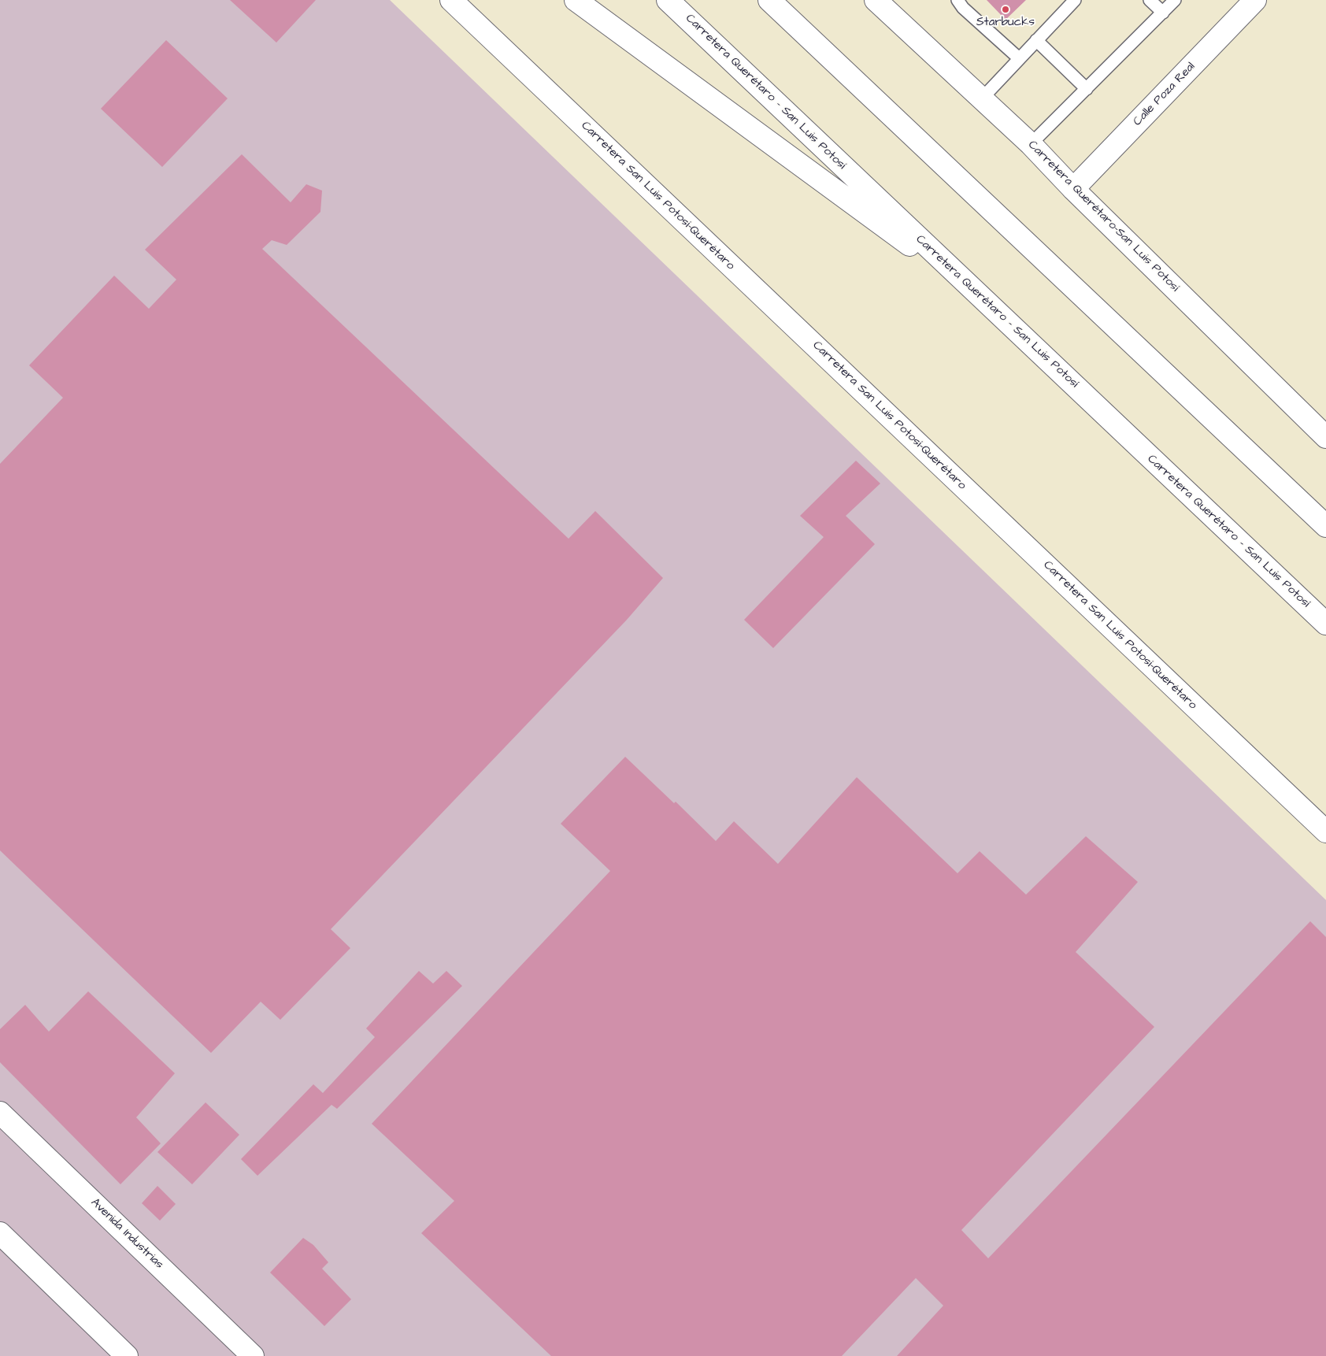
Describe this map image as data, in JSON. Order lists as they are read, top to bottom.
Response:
{
  "streets": {
    "main road": [
      "Carretera Querétaro - San Luis Potosí",
      "Calle Poza Real",
      "Carretera San Luis Potosí-Querétaro",
      "Carretera Querétaro-San Luis Potosí",
      "Avenida Industrias"
    ]
  },
  "crossings": [
    ["Calle Poza Real", "Carretera Querétaro-San Luis Potosí"]
  ],
  "places": ["Starbucks"]
}
